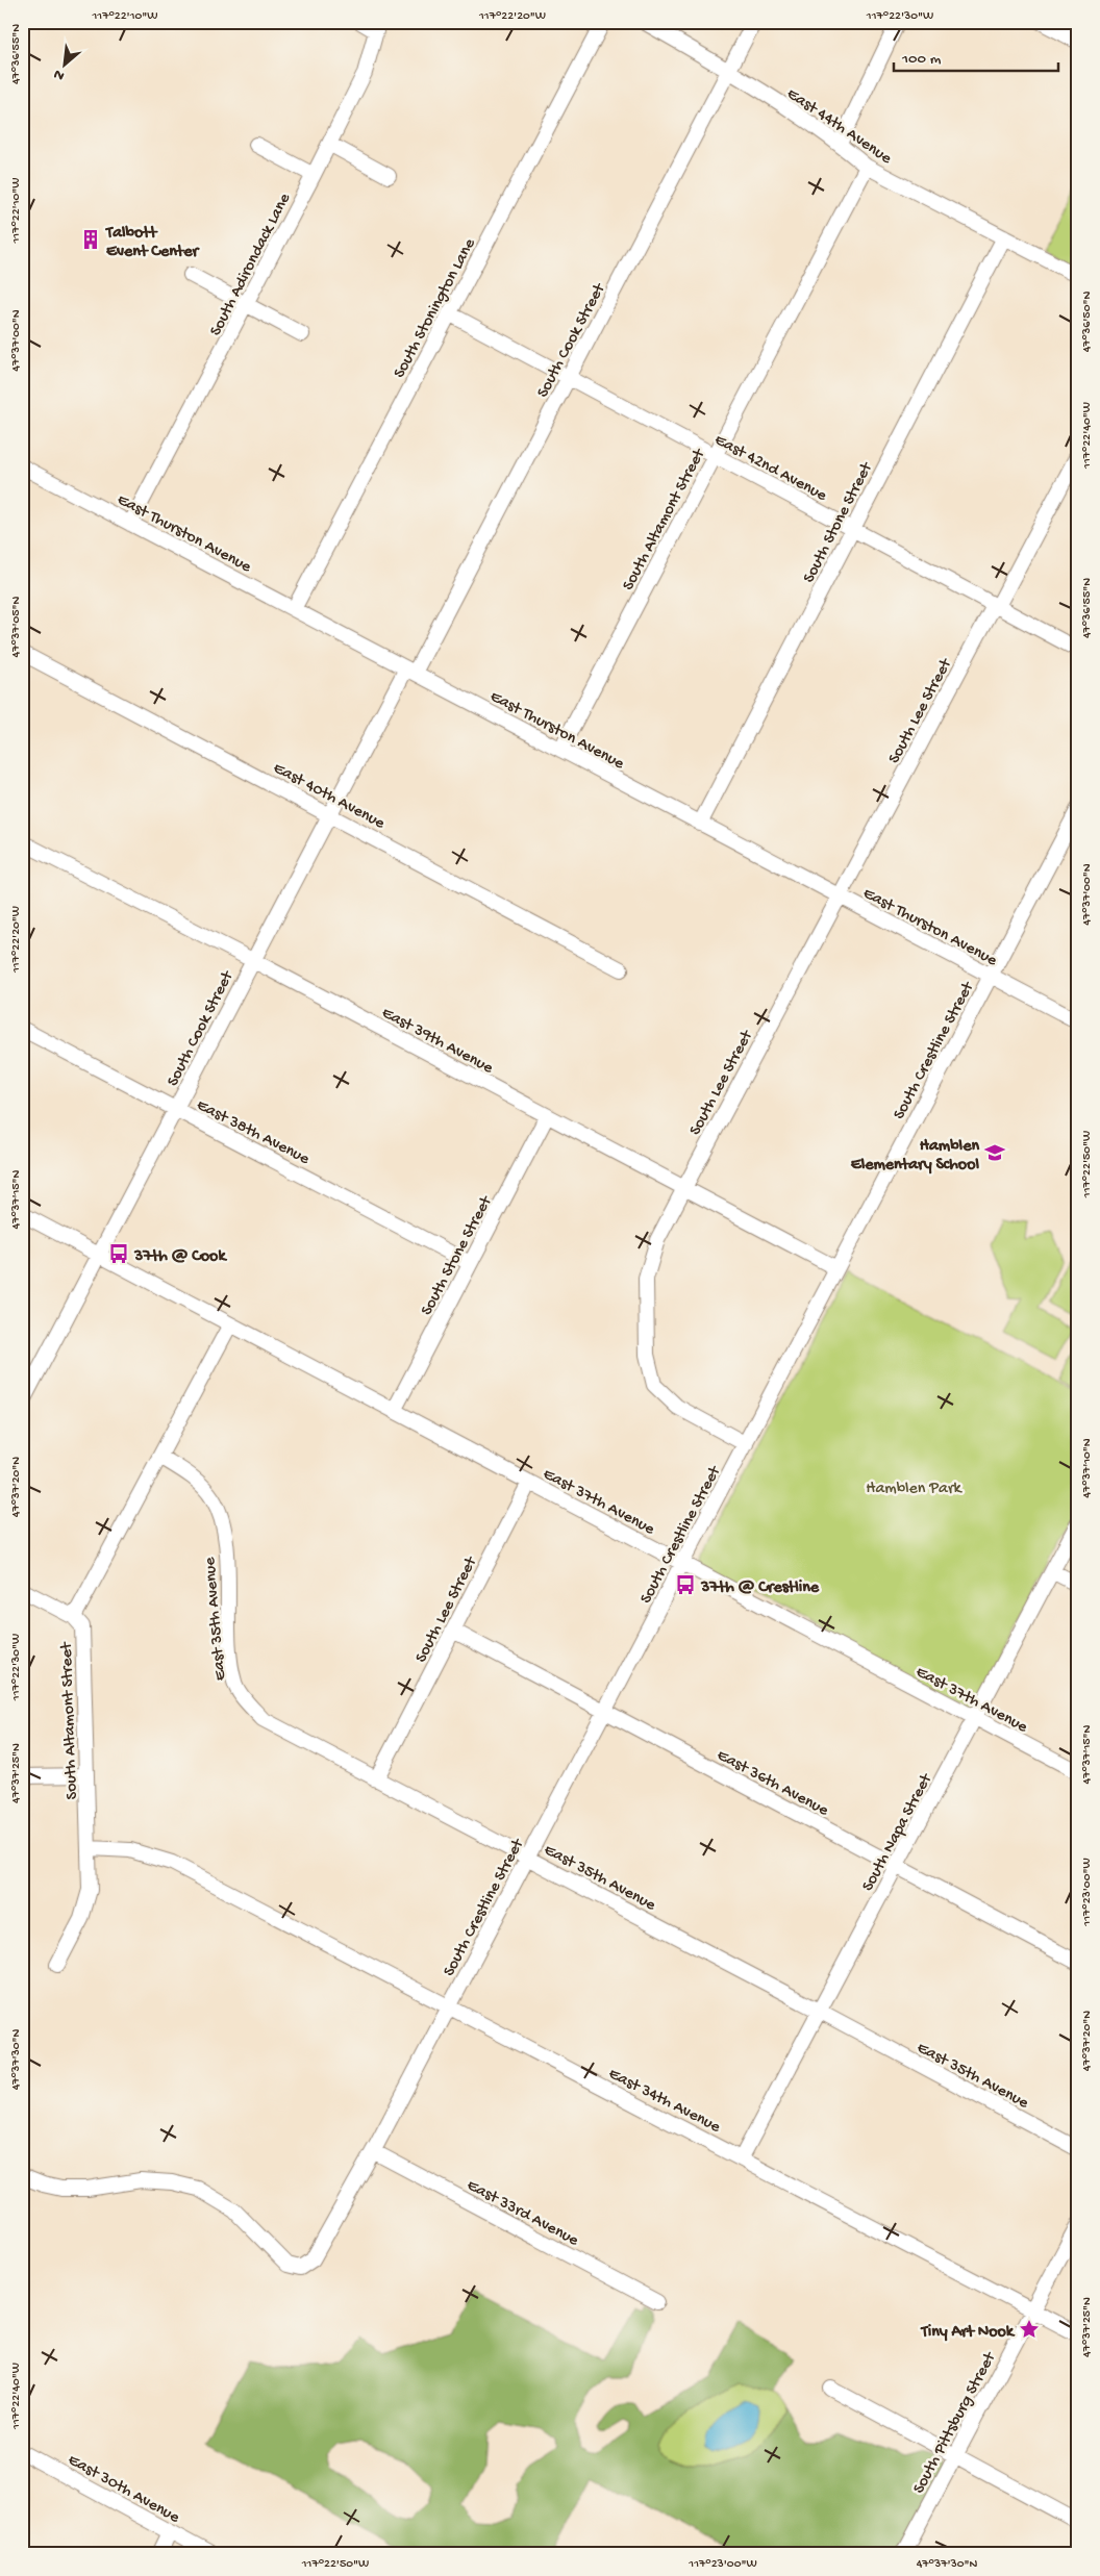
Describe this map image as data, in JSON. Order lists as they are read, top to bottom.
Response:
{
  "streets": {
    "street": [
      "East 44th Avenue",
      "South Adirondack Lane",
      "South Stonington Lane",
      "South Cook Street",
      "East 42nd Avenue",
      "South Altamont Street",
      "South Stone Street",
      "East Thurston Avenue",
      "South Lee Street",
      "East 40th Avenue",
      "East 39th Avenue",
      "South Crestline Street",
      "East 38th Avenue",
      "East 37th Avenue",
      "East 35th Avenue",
      "East 36th Avenue",
      "South Napa Street",
      "East 34th Avenue",
      "East 33rd Avenue",
      "South Pittsburg Street",
      "East 30th Avenue"
    ]
  },
  "crossings": [
    ["East 44th Avenue", "South Cook Street"],
    ["East 44th Avenue", "South Altamont Street"],
    ["East 44th Avenue", "South Stone Street"],
    ["South Adirondack Lane", "East Thurston Avenue"],
    ["South Stonington Lane", "East 42nd Avenue"],
    ["South Stonington Lane", "East Thurston Avenue"],
    ["South Cook Street", "East 42nd Avenue"],
    ["South Cook Street", "East Thurston Avenue"],
    ["South Cook Street", "East 40th Avenue"],
    ["South Cook Street", "East 39th Avenue"],
    ["South Cook Street", "East 38th Avenue"],
    ["South Cook Street", "East 37th Avenue"],
    ["East 42nd Avenue", "South Altamont Street"],
    ["East 42nd Avenue", "South Stone Street"],
    ["East 42nd Avenue", "South Lee Street"],
    ["South Altamont Street", "East Thurston Avenue"],
    ["South Altamont Street", "East 34th Avenue"],
    ["South Stone Street", "East Thurston Avenue"],
    ["South Stone Street", "East 39th Avenue"],
    ["South Stone Street", "East 38th Avenue"],
    ["South Stone Street", "East 37th Avenue"],
    ["East Thurston Avenue", "South Lee Street"],
    ["East Thurston Avenue", "South Crestline Street"],
    ["South Lee Street", "East 39th Avenue"],
    ["South Lee Street", "South Crestline Street"],
    ["South Lee Street", "East 37th Avenue"],
    ["South Lee Street", "East 35th Avenue"],
    ["South Lee Street", "East 36th Avenue"],
    ["East 39th Avenue", "South Crestline Street"],
    ["South Crestline Street", "East 37th Avenue"],
    ["South Crestline Street", "East 35th Avenue"],
    ["South Crestline Street", "East 36th Avenue"],
    ["South Crestline Street", "East 34th Avenue"],
    ["South Crestline Street", "East 33rd Avenue"],
    ["East 37th Avenue", "South Napa Street"],
    ["East 35th Avenue", "South Napa Street"],
    ["East 36th Avenue", "South Napa Street"],
    ["South Napa Street", "East 34th Avenue"],
    ["East 34th Avenue", "South Pittsburg Street"]
  ],
  "parks": ["Hamblen Park"],
  "places": {
    "building": ["Talbott Event Center"],
    "school or university": ["Hamblen Elementary School"],
    "bus stop": ["37th @ Cook", "37th @ Crestline"],
    "place": ["Tiny Art Nook"]
  },
  "scale_bar": "100 m",
  "north": "bottom left",
  "coordinates": [
    "117°22'10\"W",
    "117°22'20\"W",
    "117°22'30\"W",
    "47°36'55\"N",
    "47°36'50\"N",
    "47°37'00\"N",
    "117°22'40\"W",
    "47°37'05\"N",
    "117°22'50\"W",
    "47°37'15\"N",
    "47°37'10\"N",
    "47°37'20\"N",
    "47°37'25\"N",
    "117°23'00\"W",
    "47°37'30\"N"
  ]
}
